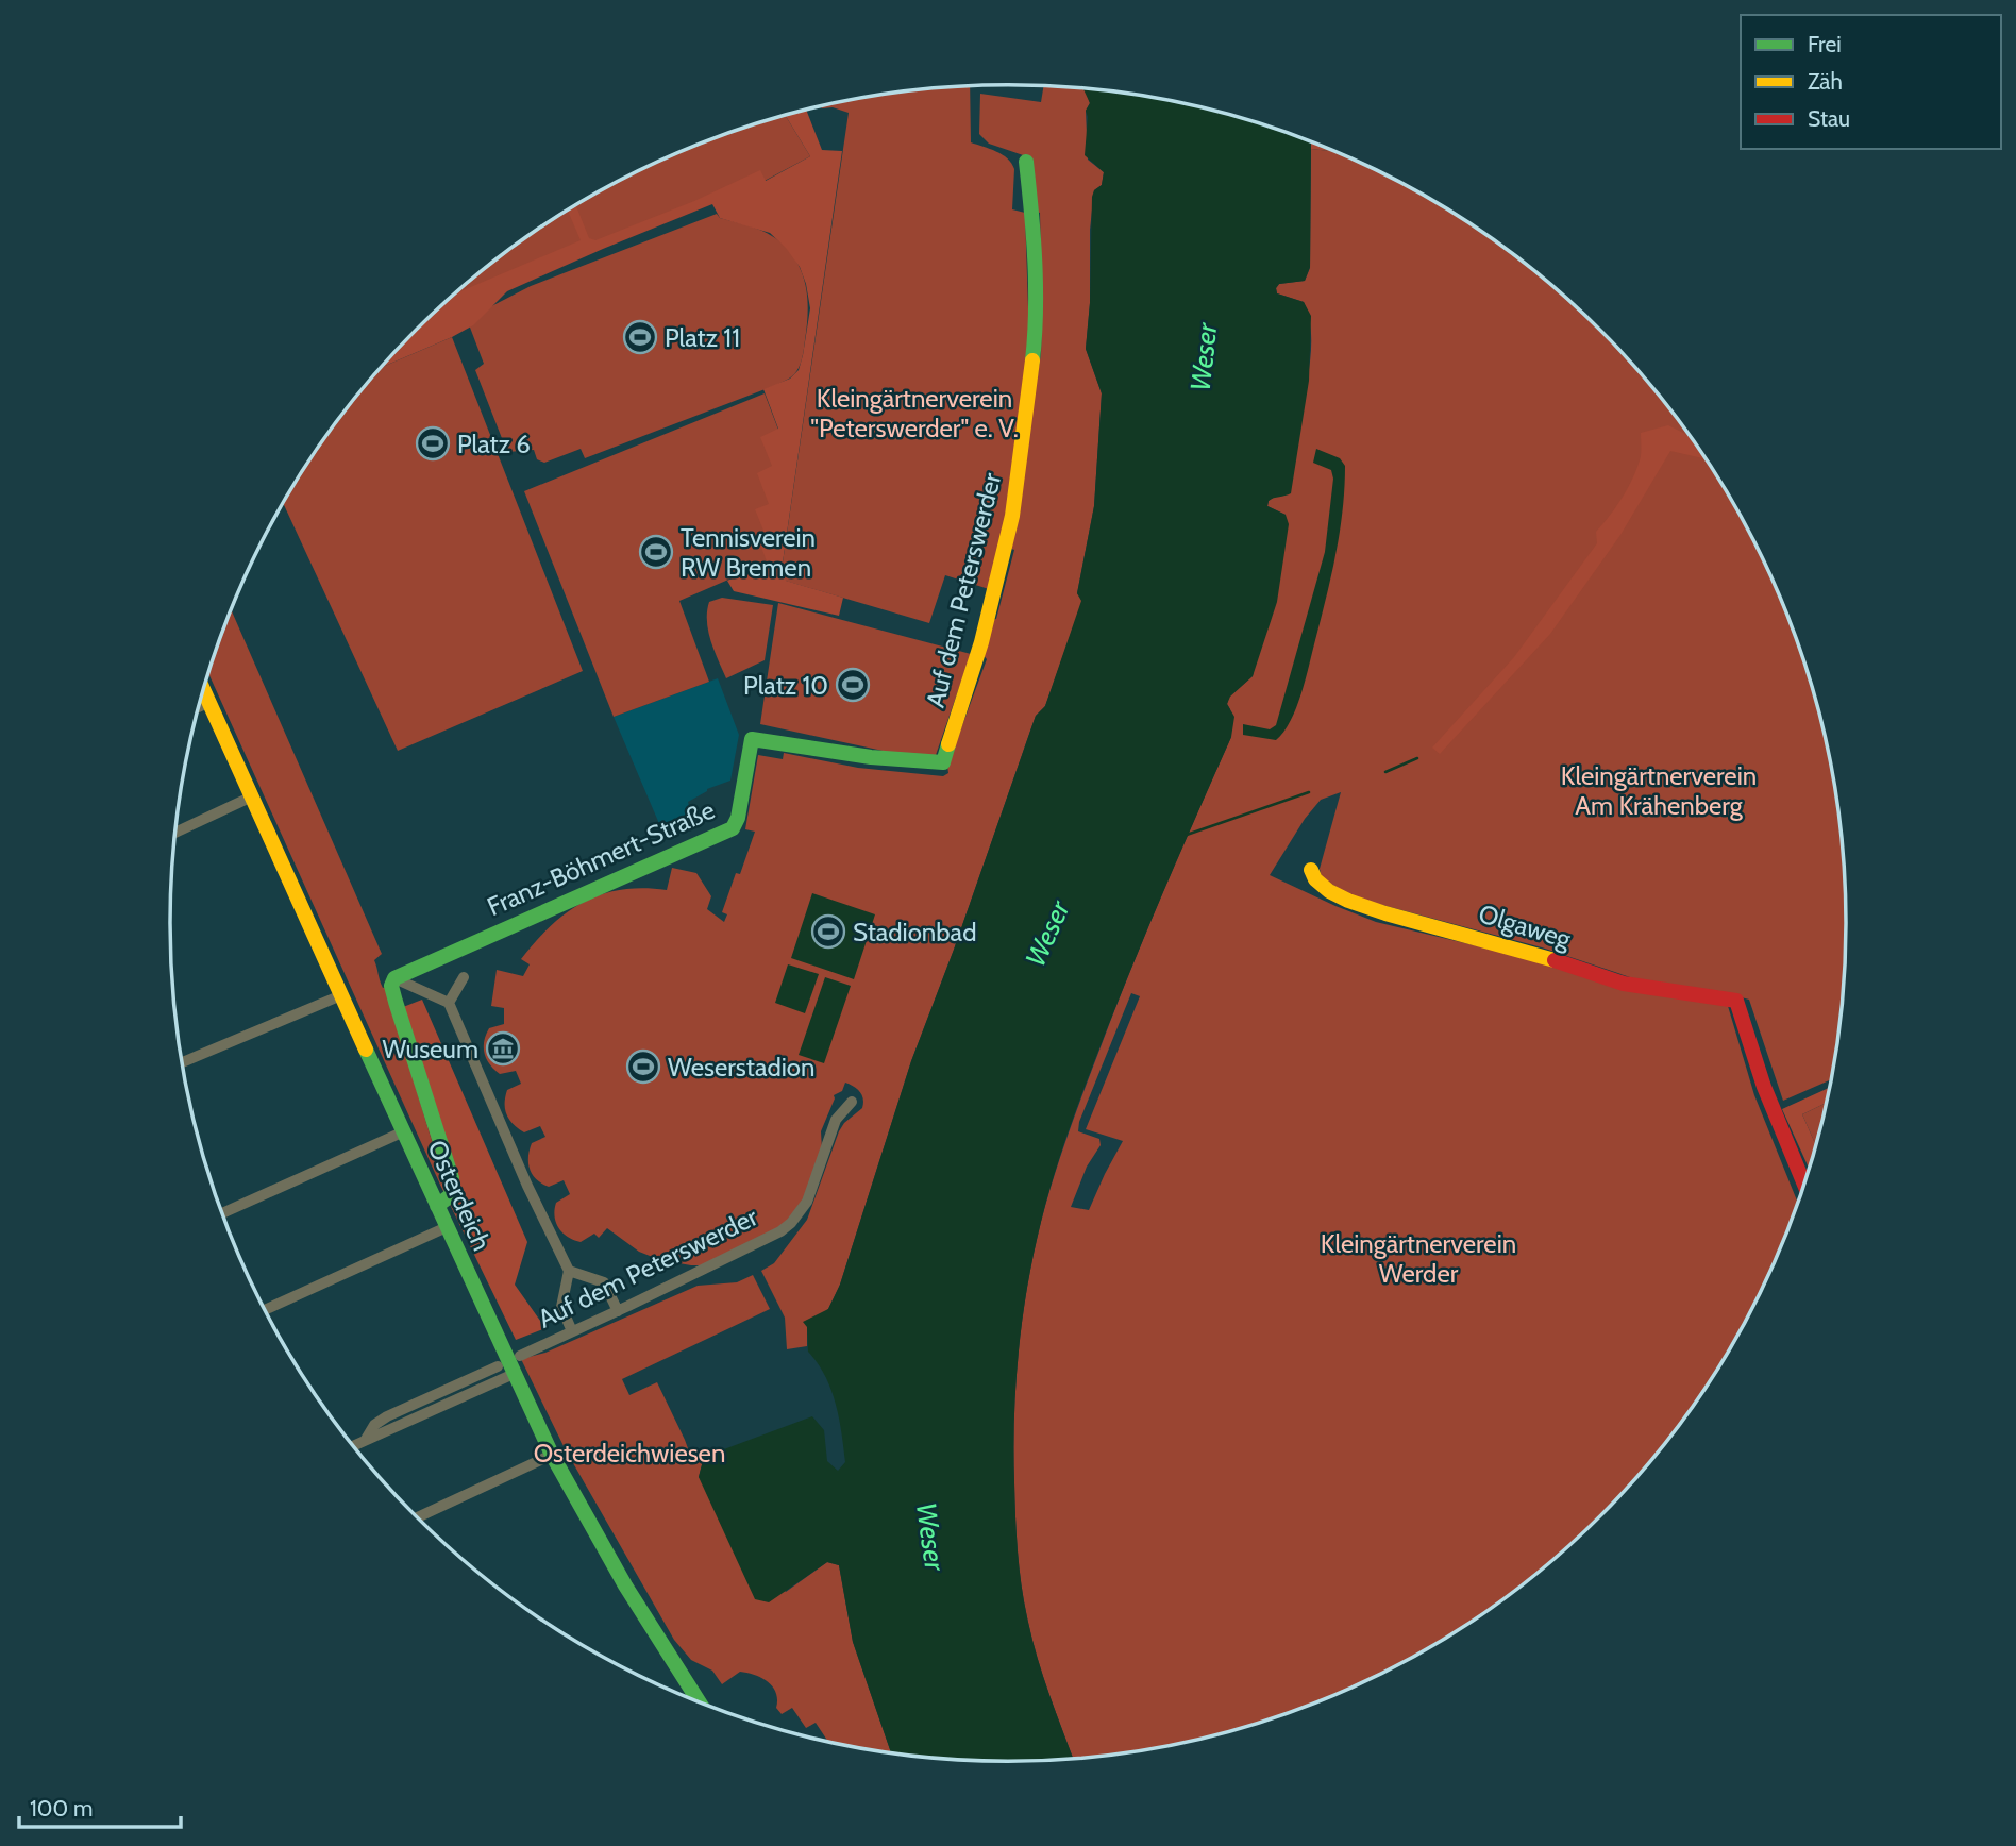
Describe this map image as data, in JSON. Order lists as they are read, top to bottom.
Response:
{
  "streets": {
    "street": [
      "Auf dem Peterswerder",
      "Franz-Böhmert-Straße",
      "Olgaweg",
      "Osterdeich"
    ]
  },
  "crossings": [
    ["Auf dem Peterswerder", "Franz-Böhmert-Straße"]
  ],
  "water": ["Weser"],
  "parks": [
    "Kleingärtnerverein \"Peterswerder\" e. V.",
    "Kleingärtnerverein Am Krähenberg",
    "Kleingärtnerverein Werder",
    "Osterdeichwiesen"
  ],
  "places": {
    "sports": [
      "Platz 11",
      "Platz 6",
      "Tennisverein RW Bremen",
      "Platz 10",
      "Stadionbad",
      "Weserstadion"
    ],
    "museum": ["Wuseum"]
  },
  "legend": ["Frei", "Zäh", "Stau"],
  "scale_bar": "100 m"
}
